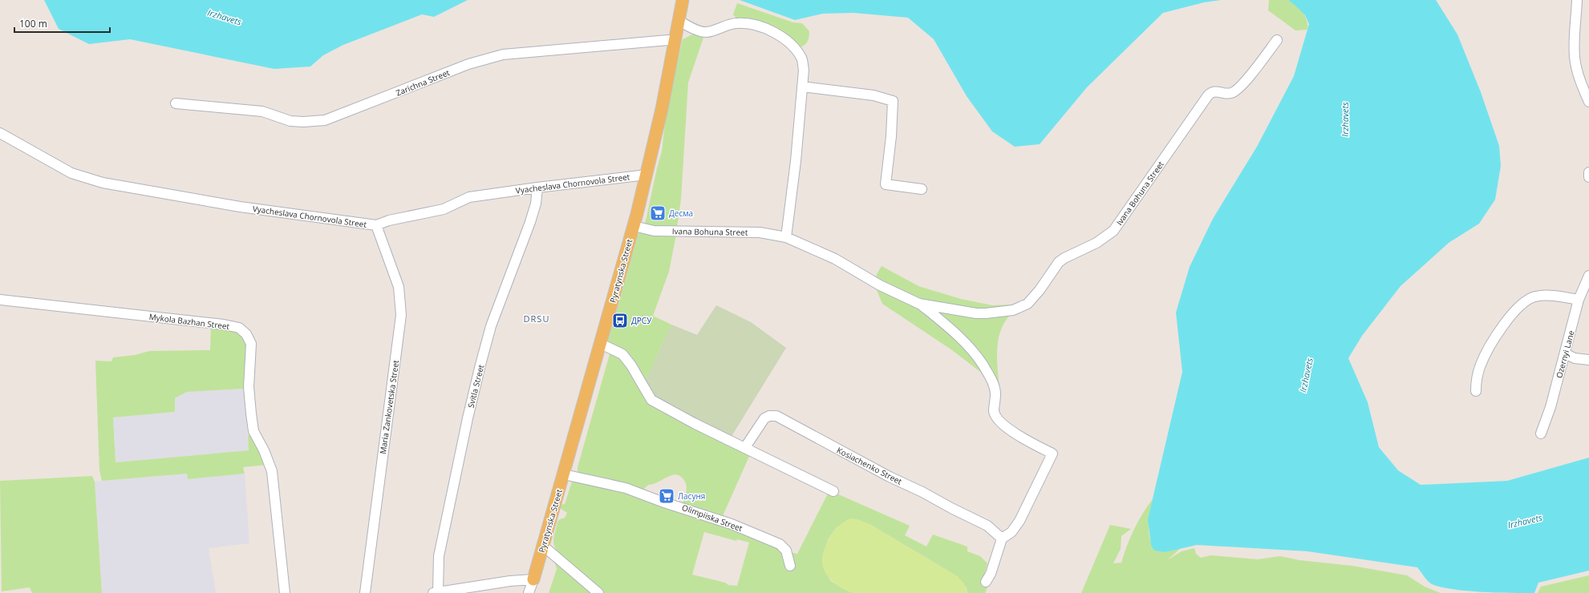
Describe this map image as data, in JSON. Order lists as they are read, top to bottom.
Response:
{
  "streets": {
    "main road": ["Pyratynska Street"],
    "street": [
      "Zarichna Street",
      "Vyacheslava Chornovola Street",
      "Ivana Bohuna Street",
      "Mykola Bazhan Street",
      "Ozernyi Lane",
      "Svitla Street",
      "Maria Zankovetska Street",
      "Kosiachenko Street",
      "Olimpiiska Street"
    ]
  },
  "crossings": [
    ["Zarichna Street", "Pyratynska Street"],
    ["Vyacheslava Chornovola Street", "Pyratynska Street"],
    ["Vyacheslava Chornovola Street", "Svitla Street"],
    ["Vyacheslava Chornovola Street", "Maria Zankovetska Street"],
    ["Ivana Bohuna Street", "Pyratynska Street"],
    ["Ivana Bohuna Street", "Kosiachenko Street"],
    ["Pyratynska Street", "Olimpiiska Street"]
  ],
  "districts": ["DRSU"],
  "water": ["Irzhavets"],
  "places": {
    "supermarket": ["Десма", "Ласуня"],
    "bus stop": ["ДРСУ"]
  },
  "scale_bar": "100 m"
}
